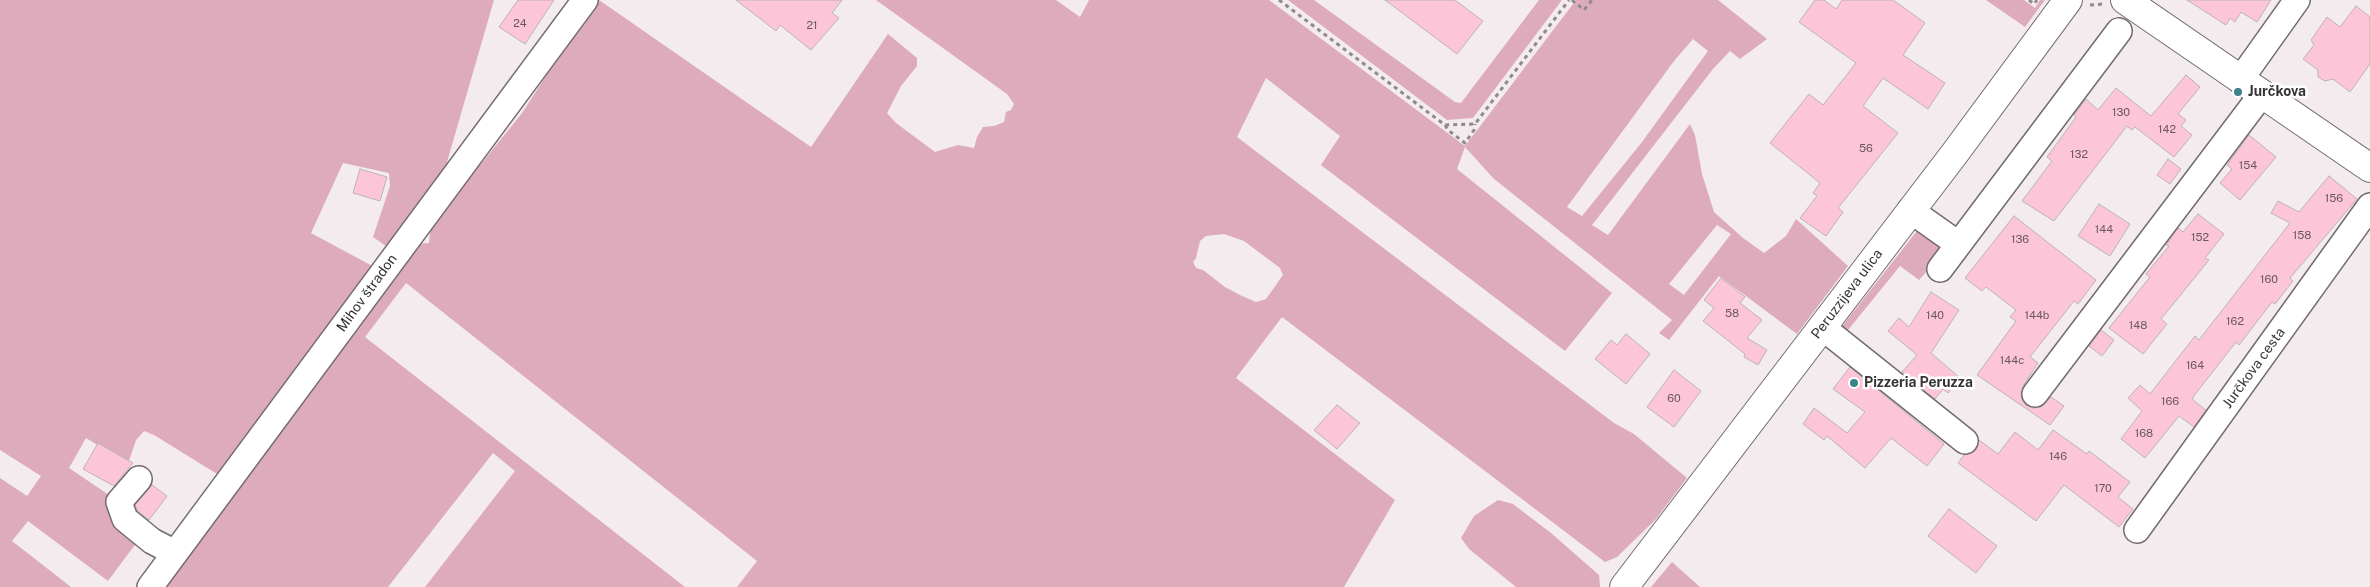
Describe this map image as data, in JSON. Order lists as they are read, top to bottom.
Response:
{
  "streets": {
    "main road": ["Peruzzijeva ulica"],
    "street": ["Mihov štradon", "Jurčkova cesta"]
  },
  "places": ["Jurčkova", "Pizzeria Peruzza"],
  "house_numbers": [
    "24",
    "21",
    "130",
    "142",
    "56",
    "132",
    "154",
    "156",
    "144",
    "158",
    "152",
    "136",
    "160",
    "58",
    "140",
    "144b",
    "162",
    "148",
    "144c",
    "164",
    "60",
    "166",
    "168",
    "146",
    "170"
  ]
}
